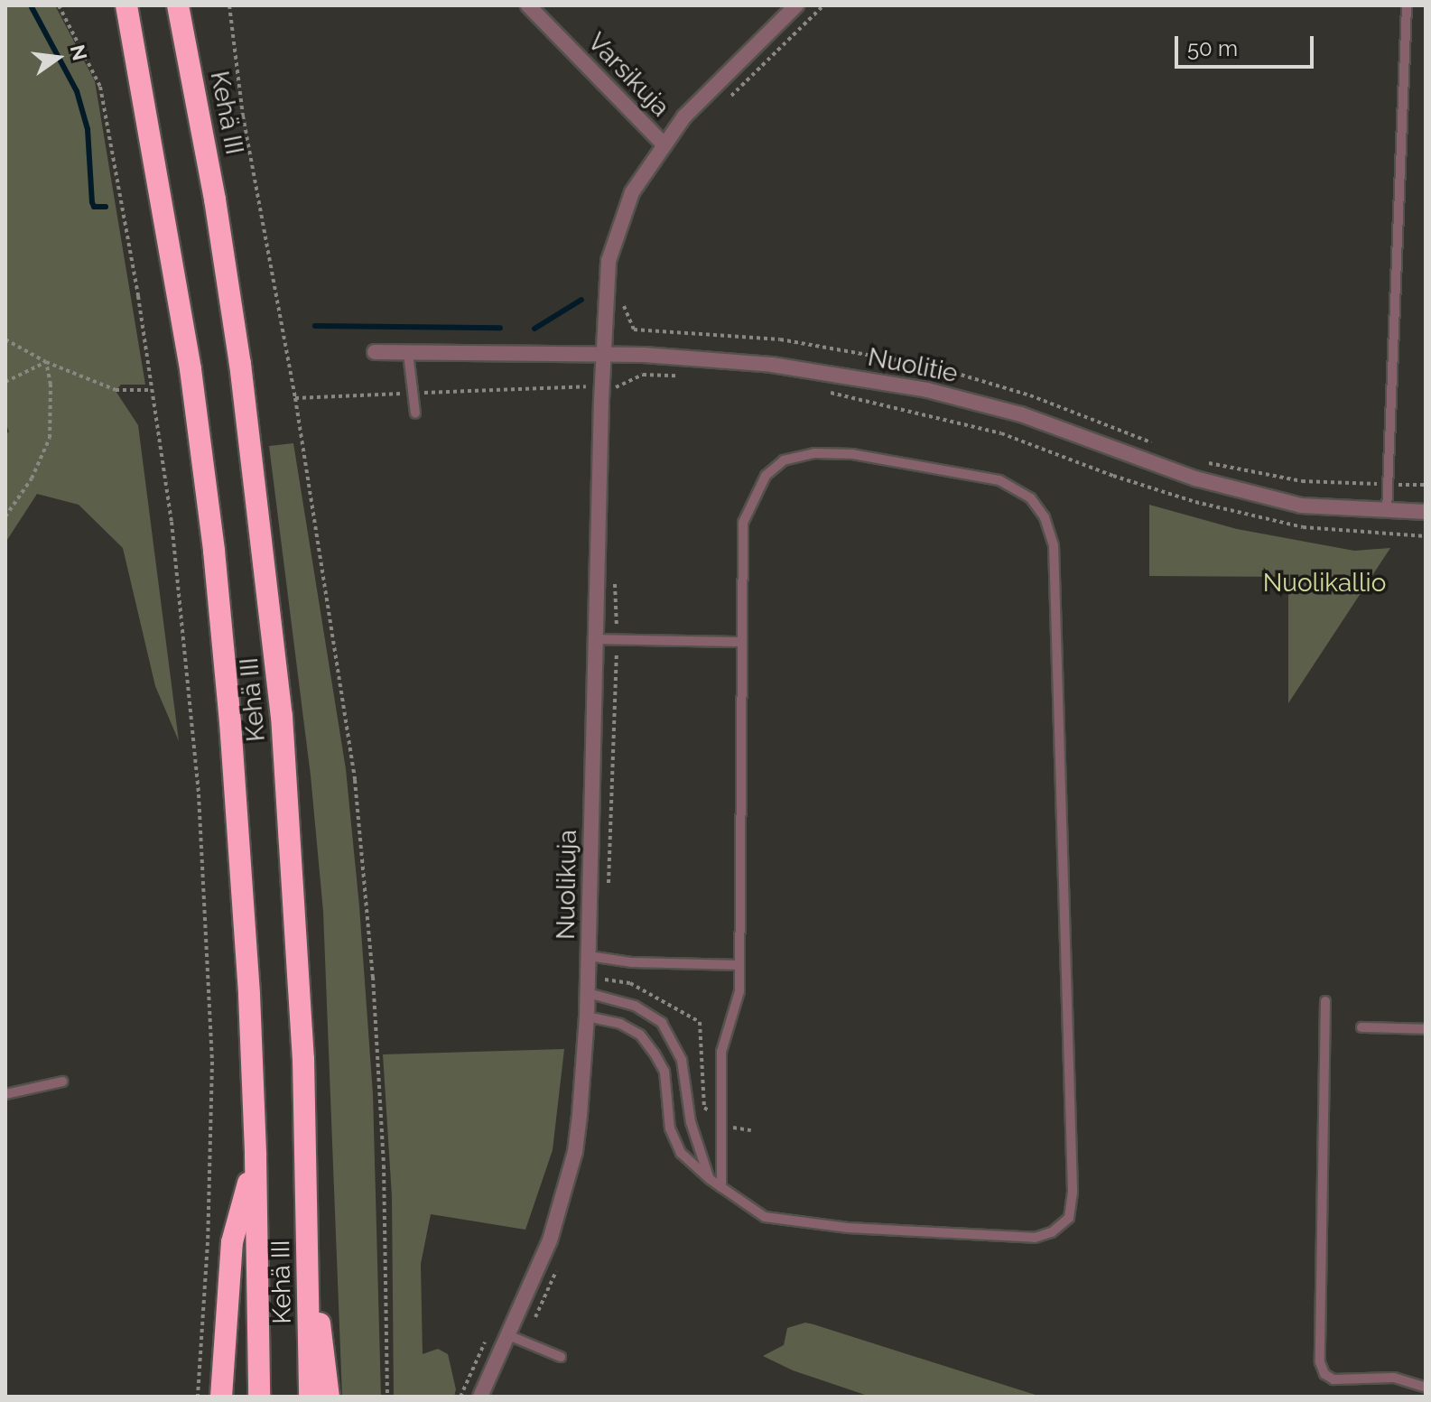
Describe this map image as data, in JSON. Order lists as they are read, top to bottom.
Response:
{
  "streets": {
    "highway": ["Kehä III"],
    "street": ["Varsikuja", "Nuolitie", "Nuolikuja"]
  },
  "crossings": [
    ["Varsikuja", "Nuolikuja"],
    ["Nuolitie", "Nuolikuja"]
  ],
  "parks": ["Nuolikallio"],
  "scale_bar": "50 m",
  "north": "right"
}
